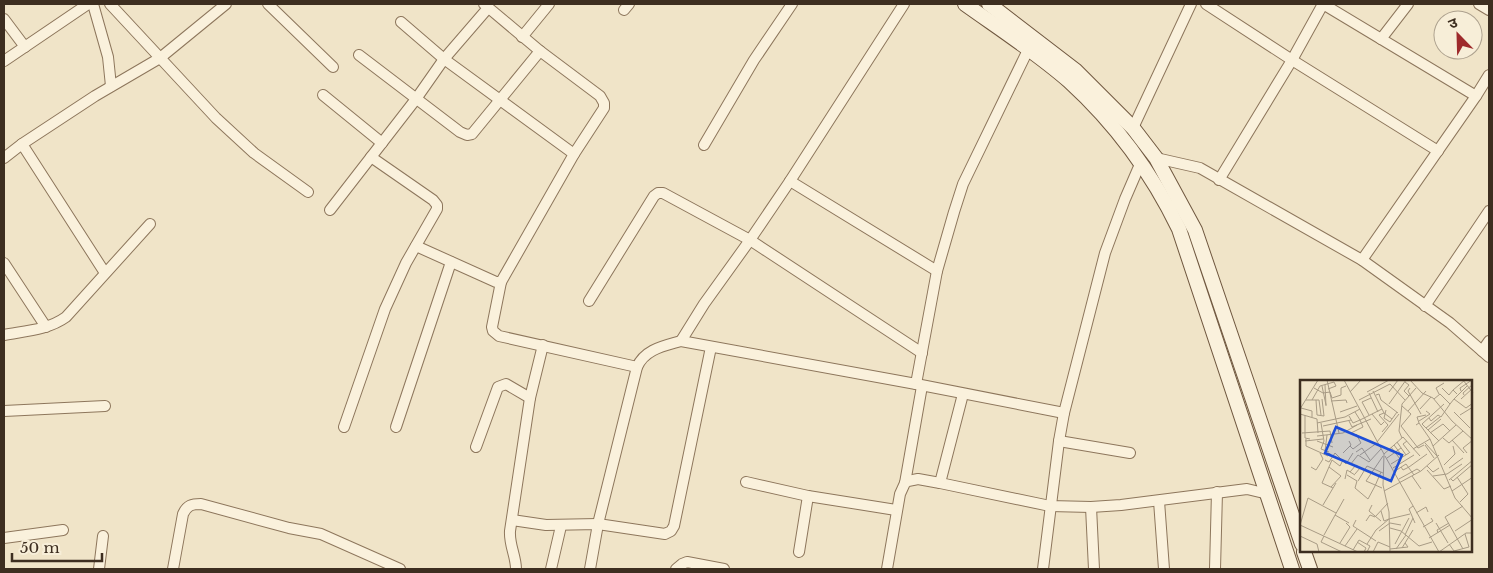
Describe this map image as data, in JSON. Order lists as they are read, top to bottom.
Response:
{
  "scale_bar": "50 m",
  "north": "top left"
}
